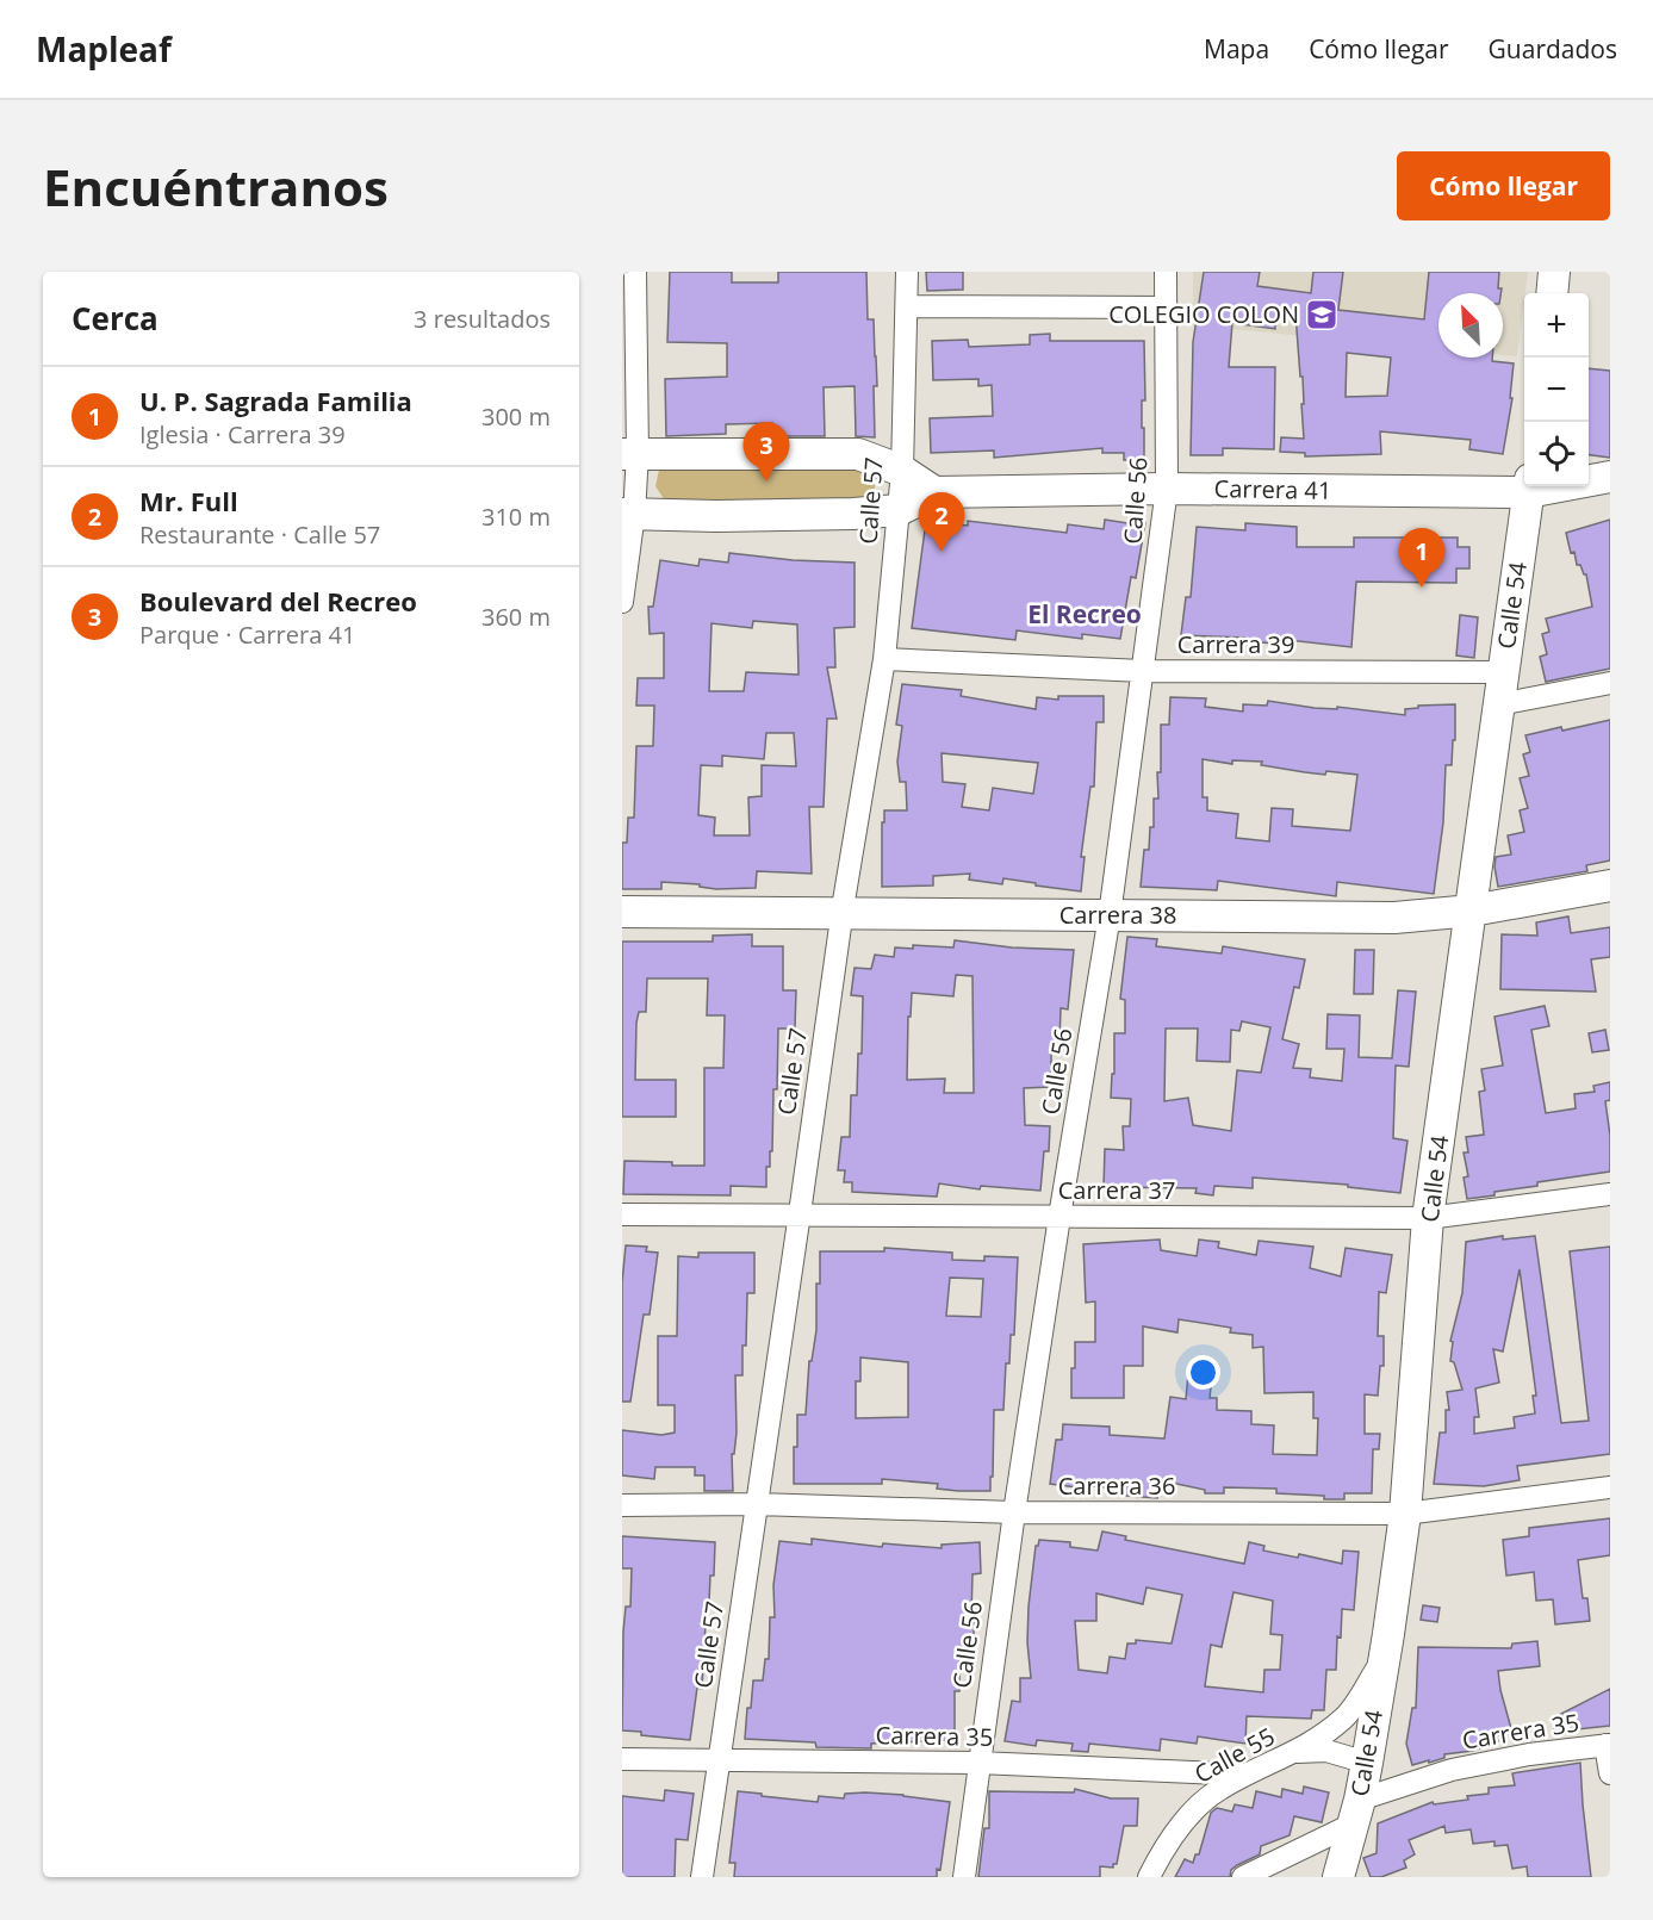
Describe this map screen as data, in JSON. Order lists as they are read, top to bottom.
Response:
{
  "streets": {
    "street": [
      "Carrera 41",
      "Calle 57",
      "Calle 56",
      "Calle 54",
      "Carrera 39",
      "Carrera 38",
      "Carrera 37",
      "Carrera 36",
      "Carrera 35",
      "Calle 55"
    ]
  },
  "crossings": [
    ["Carrera 41", "Calle 57"],
    ["Carrera 41", "Calle 56"],
    ["Carrera 41", "Calle 54"],
    ["Calle 57", "Carrera 39"],
    ["Calle 57", "Carrera 38"],
    ["Calle 57", "Carrera 37"],
    ["Calle 57", "Carrera 36"],
    ["Calle 57", "Carrera 35"],
    ["Calle 56", "Carrera 39"],
    ["Calle 56", "Carrera 38"],
    ["Calle 56", "Carrera 37"],
    ["Calle 56", "Carrera 36"],
    ["Calle 56", "Carrera 35"],
    ["Calle 54", "Carrera 39"],
    ["Calle 54", "Carrera 38"],
    ["Calle 54", "Carrera 37"],
    ["Calle 54", "Carrera 36"],
    ["Calle 54", "Carrera 35"],
    ["Calle 54", "Calle 55"],
    ["Carrera 35", "Calle 55"]
  ],
  "districts": ["El Recreo"],
  "places": {
    "school or university": ["COLEGIO COLON"]
  },
  "north": "top left",
  "page": {
    "header": "Mapleaf",
    "nav": ["Mapa", "Cómo llegar", "Guardados"],
    "buttons": "Cómo llegar",
    "title": "Encuéntranos",
    "heading": ["Cerca", "3 resultados"],
    "map_buttons": ["+", "−"],
    "list": [
      {
        "mark": "1",
        "name": "U. P. Sagrada Familia",
        "note": "Iglesia · Carrera 39",
        "value": "300 m"
      },
      {
        "mark": "2",
        "name": "Mr. Full",
        "note": "Restaurante · Calle 57",
        "value": "310 m"
      },
      {
        "mark": "3",
        "name": "Boulevard del Recreo",
        "note": "Parque · Carrera 41",
        "value": "360 m"
      }
    ],
    "pins": ["3", "2", "1"]
  }
}
